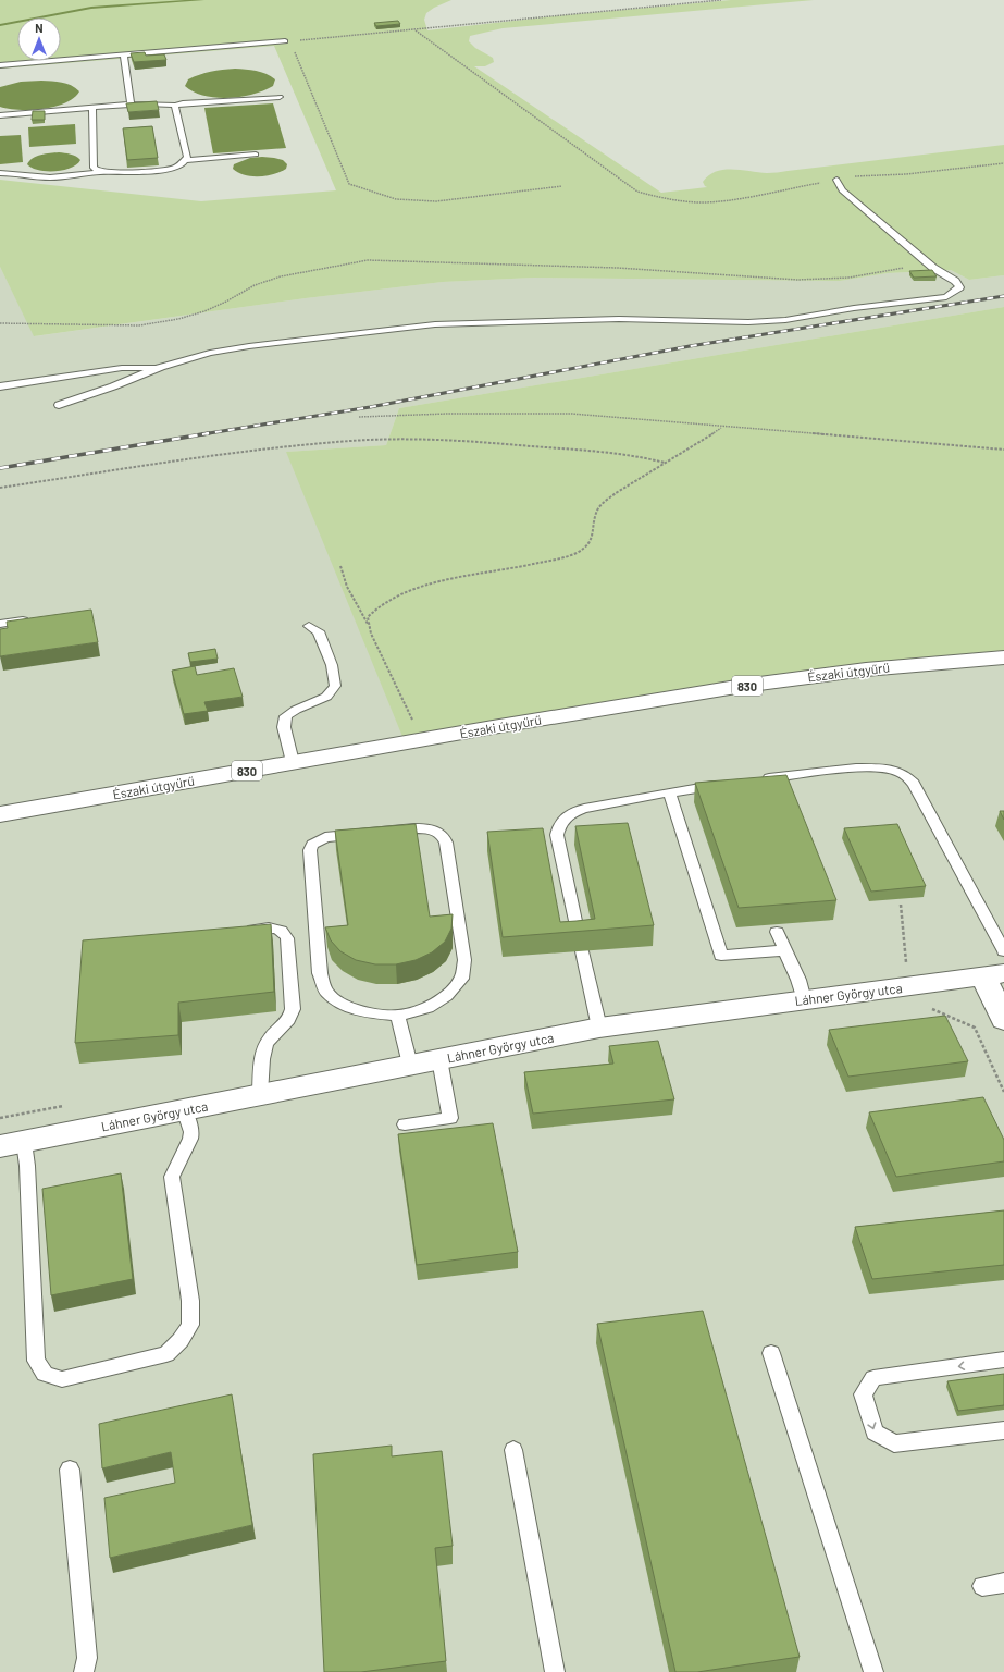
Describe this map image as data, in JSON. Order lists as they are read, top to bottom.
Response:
{
  "streets": {
    "main road": ["Északi útgyűrű", "830", "Láhner György utca"]
  },
  "north": "top"
}
